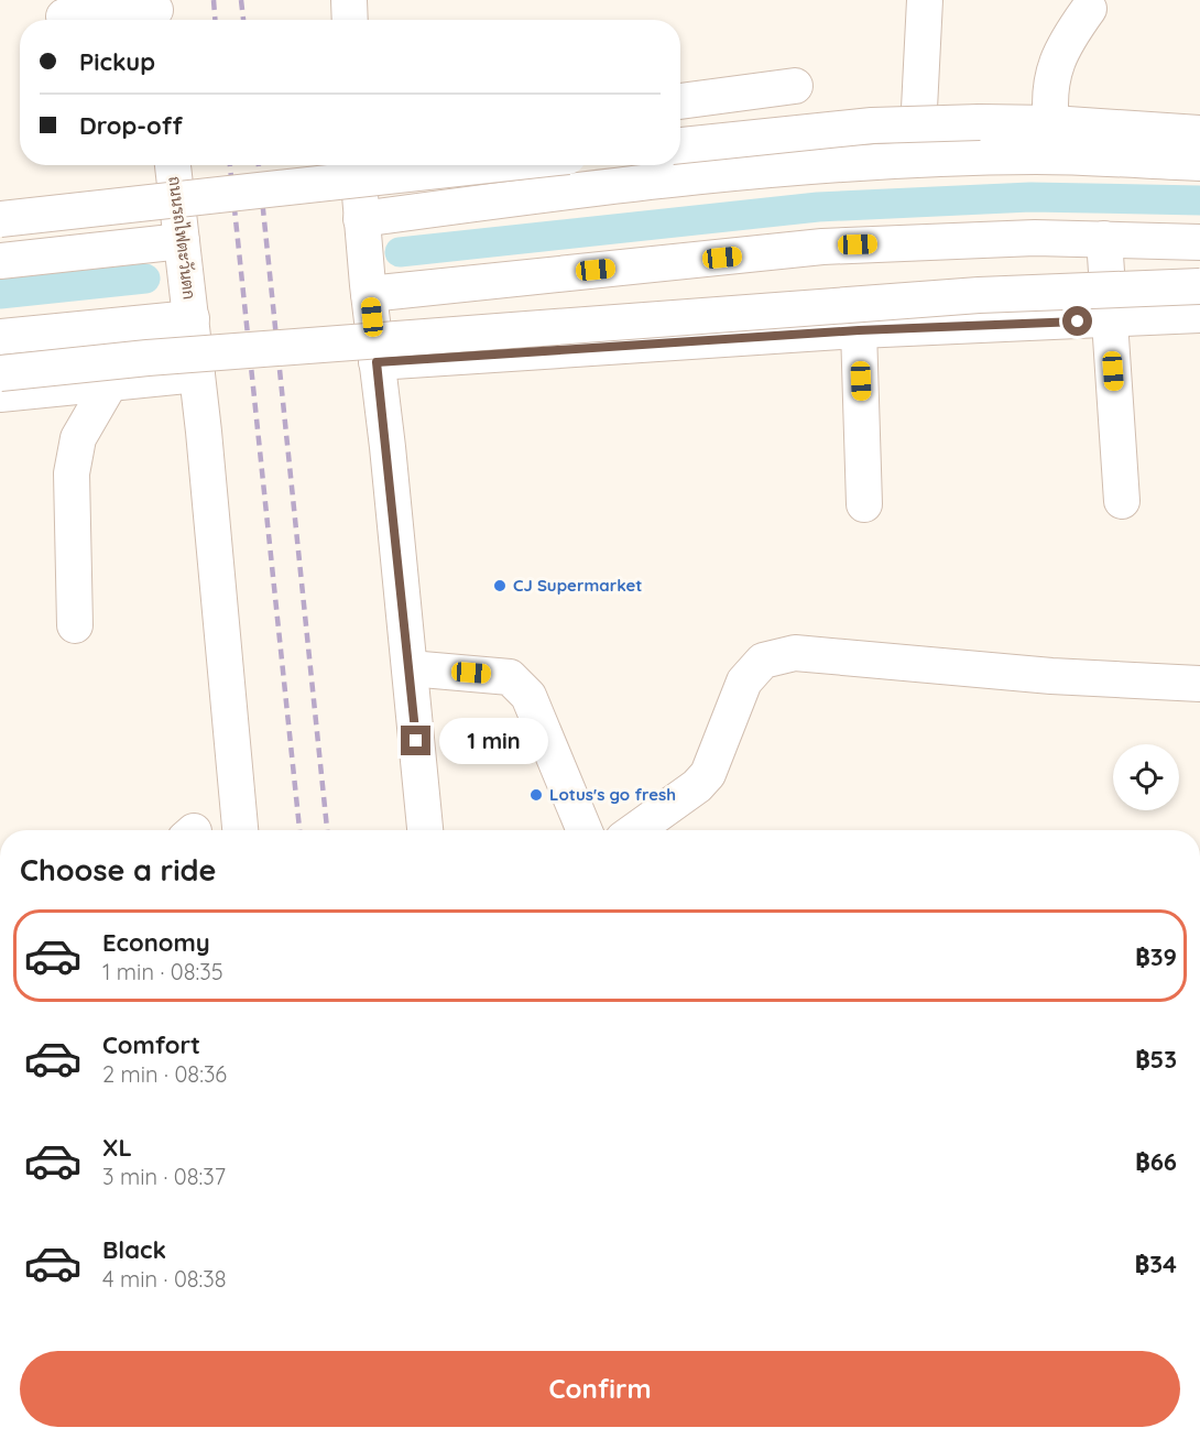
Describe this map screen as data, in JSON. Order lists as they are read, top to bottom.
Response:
{
  "streets": {
    "street": ["ถนนรถไฟตะวันตก"]
  },
  "places": ["CJ Supermarket", "Lotus's go fresh"],
  "page": {
    "banner": ["Pickup", "Drop-off"],
    "bubble": "1 min",
    "heading": "Choose a ride",
    "list": [
      {
        "name": "Economy",
        "note": "1 min · 08:35",
        "value": "฿39"
      },
      {
        "name": "Comfort",
        "note": "2 min · 08:36",
        "value": "฿53"
      },
      {
        "name": "XL",
        "note": "3 min · 08:37",
        "value": "฿66"
      },
      {
        "name": "Black",
        "note": "4 min · 08:38",
        "value": "฿34"
      }
    ],
    "buttons": "Confirm"
  }
}
